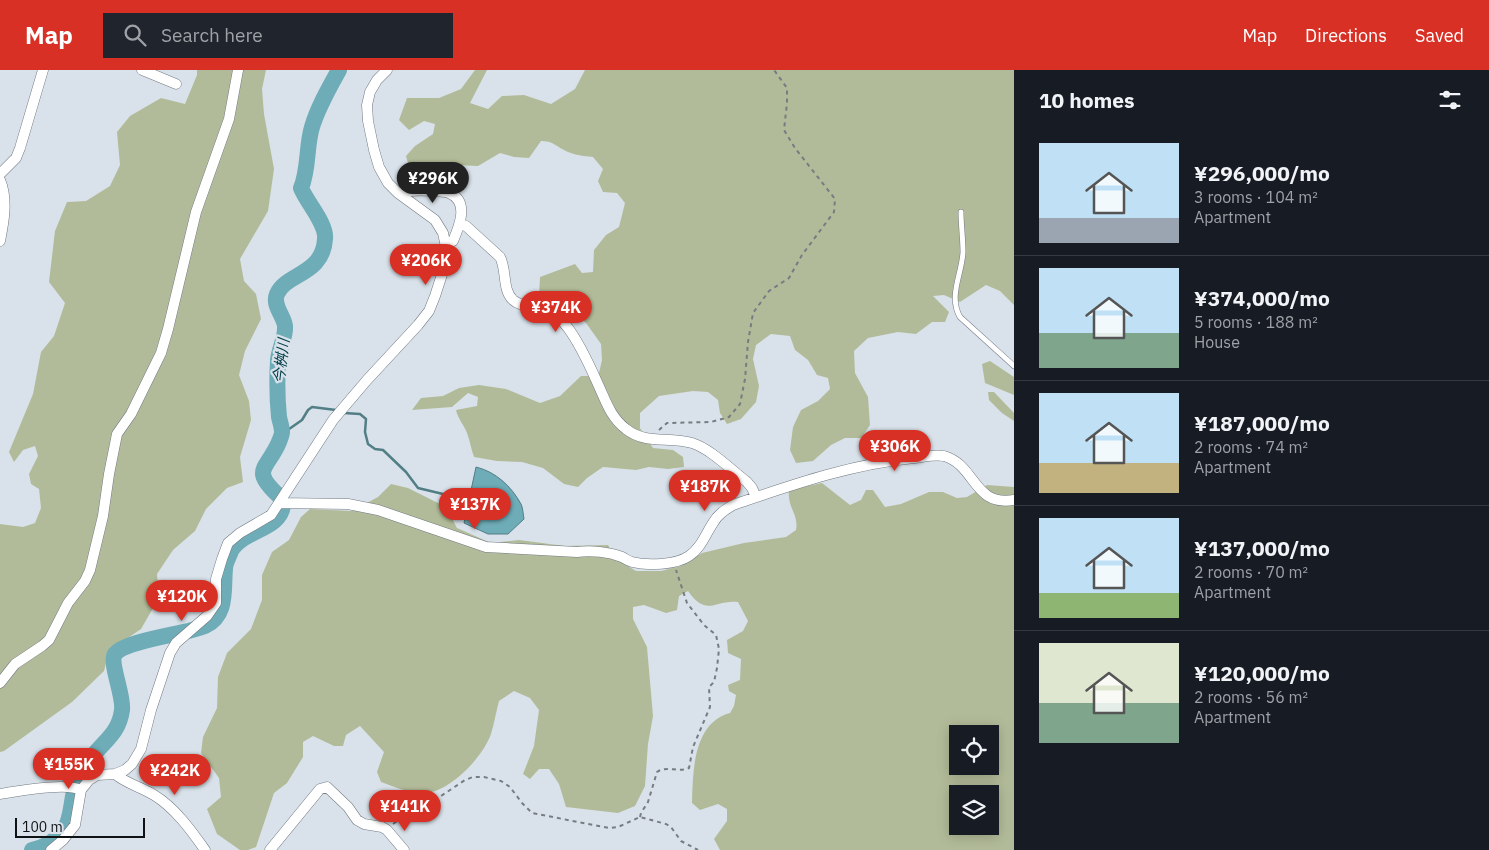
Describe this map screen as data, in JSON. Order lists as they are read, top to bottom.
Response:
{
  "water": ["今桝川"],
  "scale_bar": "100 m",
  "page": {
    "header": "Map",
    "search": "Search here",
    "nav": ["Map", "Directions", "Saved"],
    "heading": "10 homes",
    "list": [
      {
        "name": "¥296,000/mo",
        "note": "3 rooms · 104 m² · Apartment"
      },
      {
        "name": "¥374,000/mo",
        "note": "5 rooms · 188 m² · House"
      },
      {
        "name": "¥187,000/mo",
        "note": "2 rooms · 74 m² · Apartment"
      },
      {
        "name": "¥137,000/mo",
        "note": "2 rooms · 70 m² · Apartment"
      },
      {
        "name": "¥120,000/mo",
        "note": "2 rooms · 56 m² · Apartment"
      }
    ],
    "price": [
      "¥296K",
      "¥206K",
      "¥374K",
      "¥306K",
      "¥187K",
      "¥137K",
      "¥120K",
      "¥155K",
      "¥242K",
      "¥141K"
    ],
    "scale": "100 m"
  }
}
